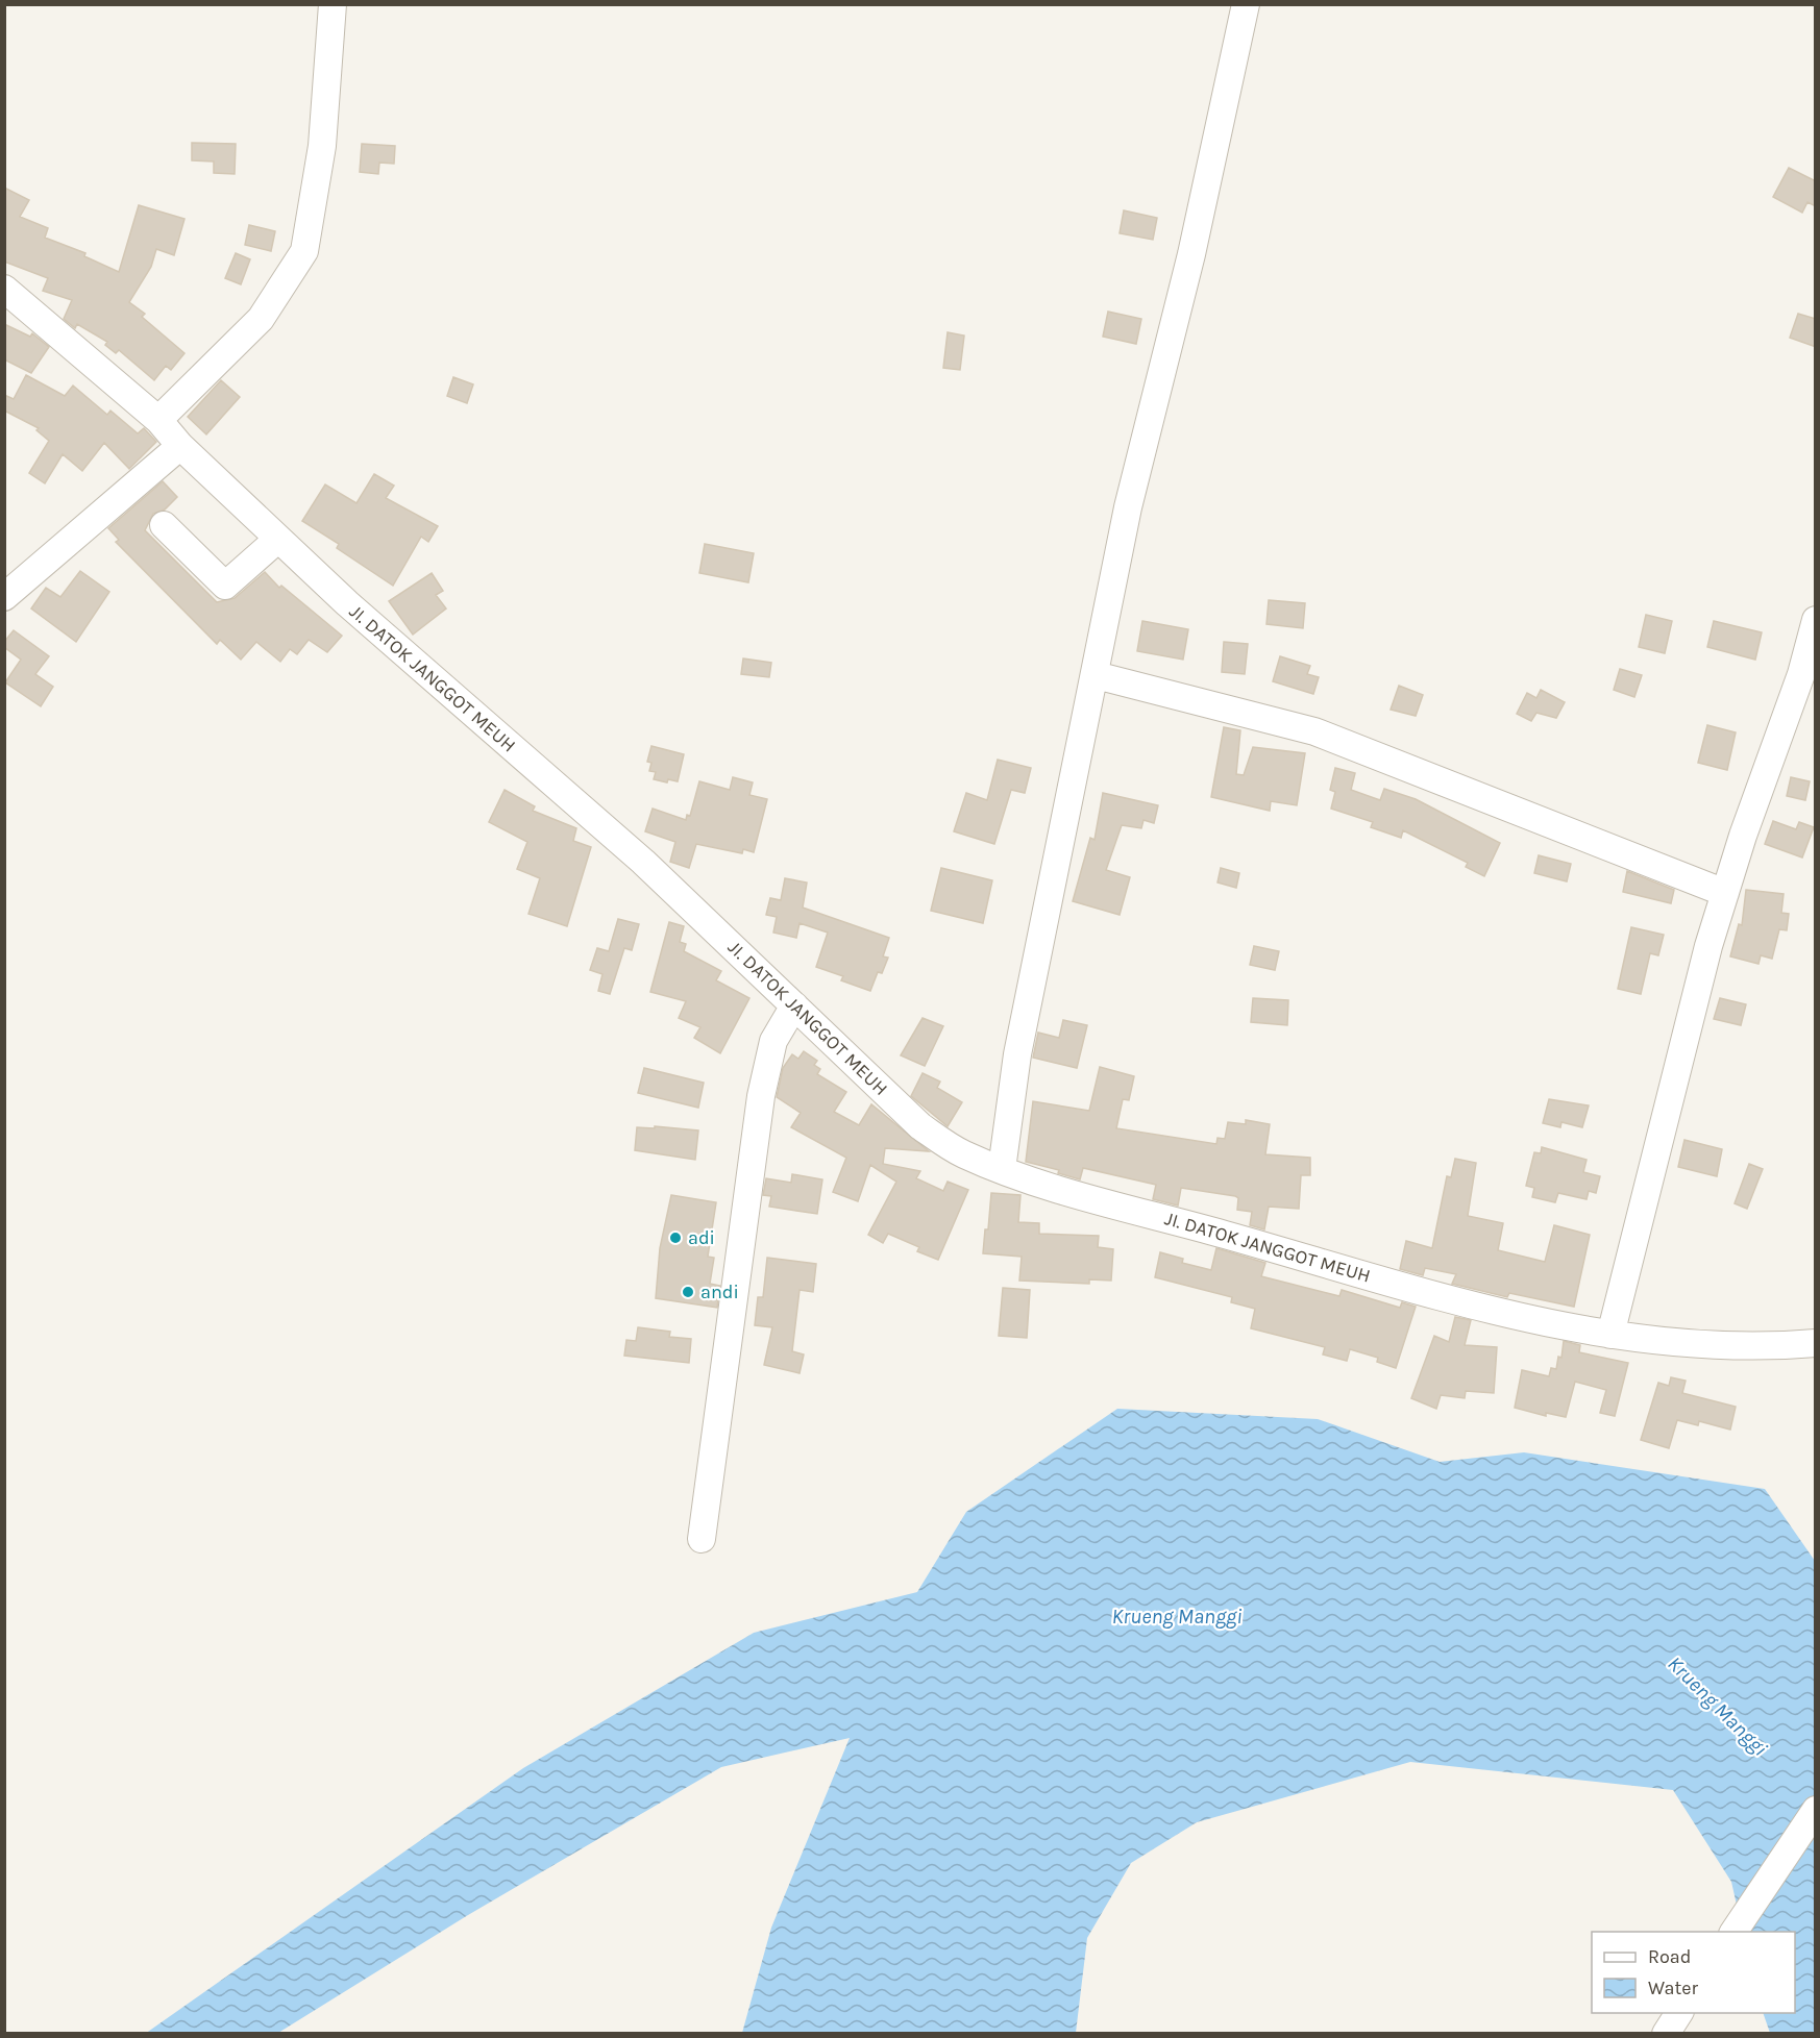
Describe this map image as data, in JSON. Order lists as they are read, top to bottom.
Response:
{
  "streets": {
    "street": ["JI. DATOK JANGGOT MEUH"]
  },
  "water": ["Krueng Manggi"],
  "places": ["adi", "andi"],
  "legend": ["Road", "Water"]
}
